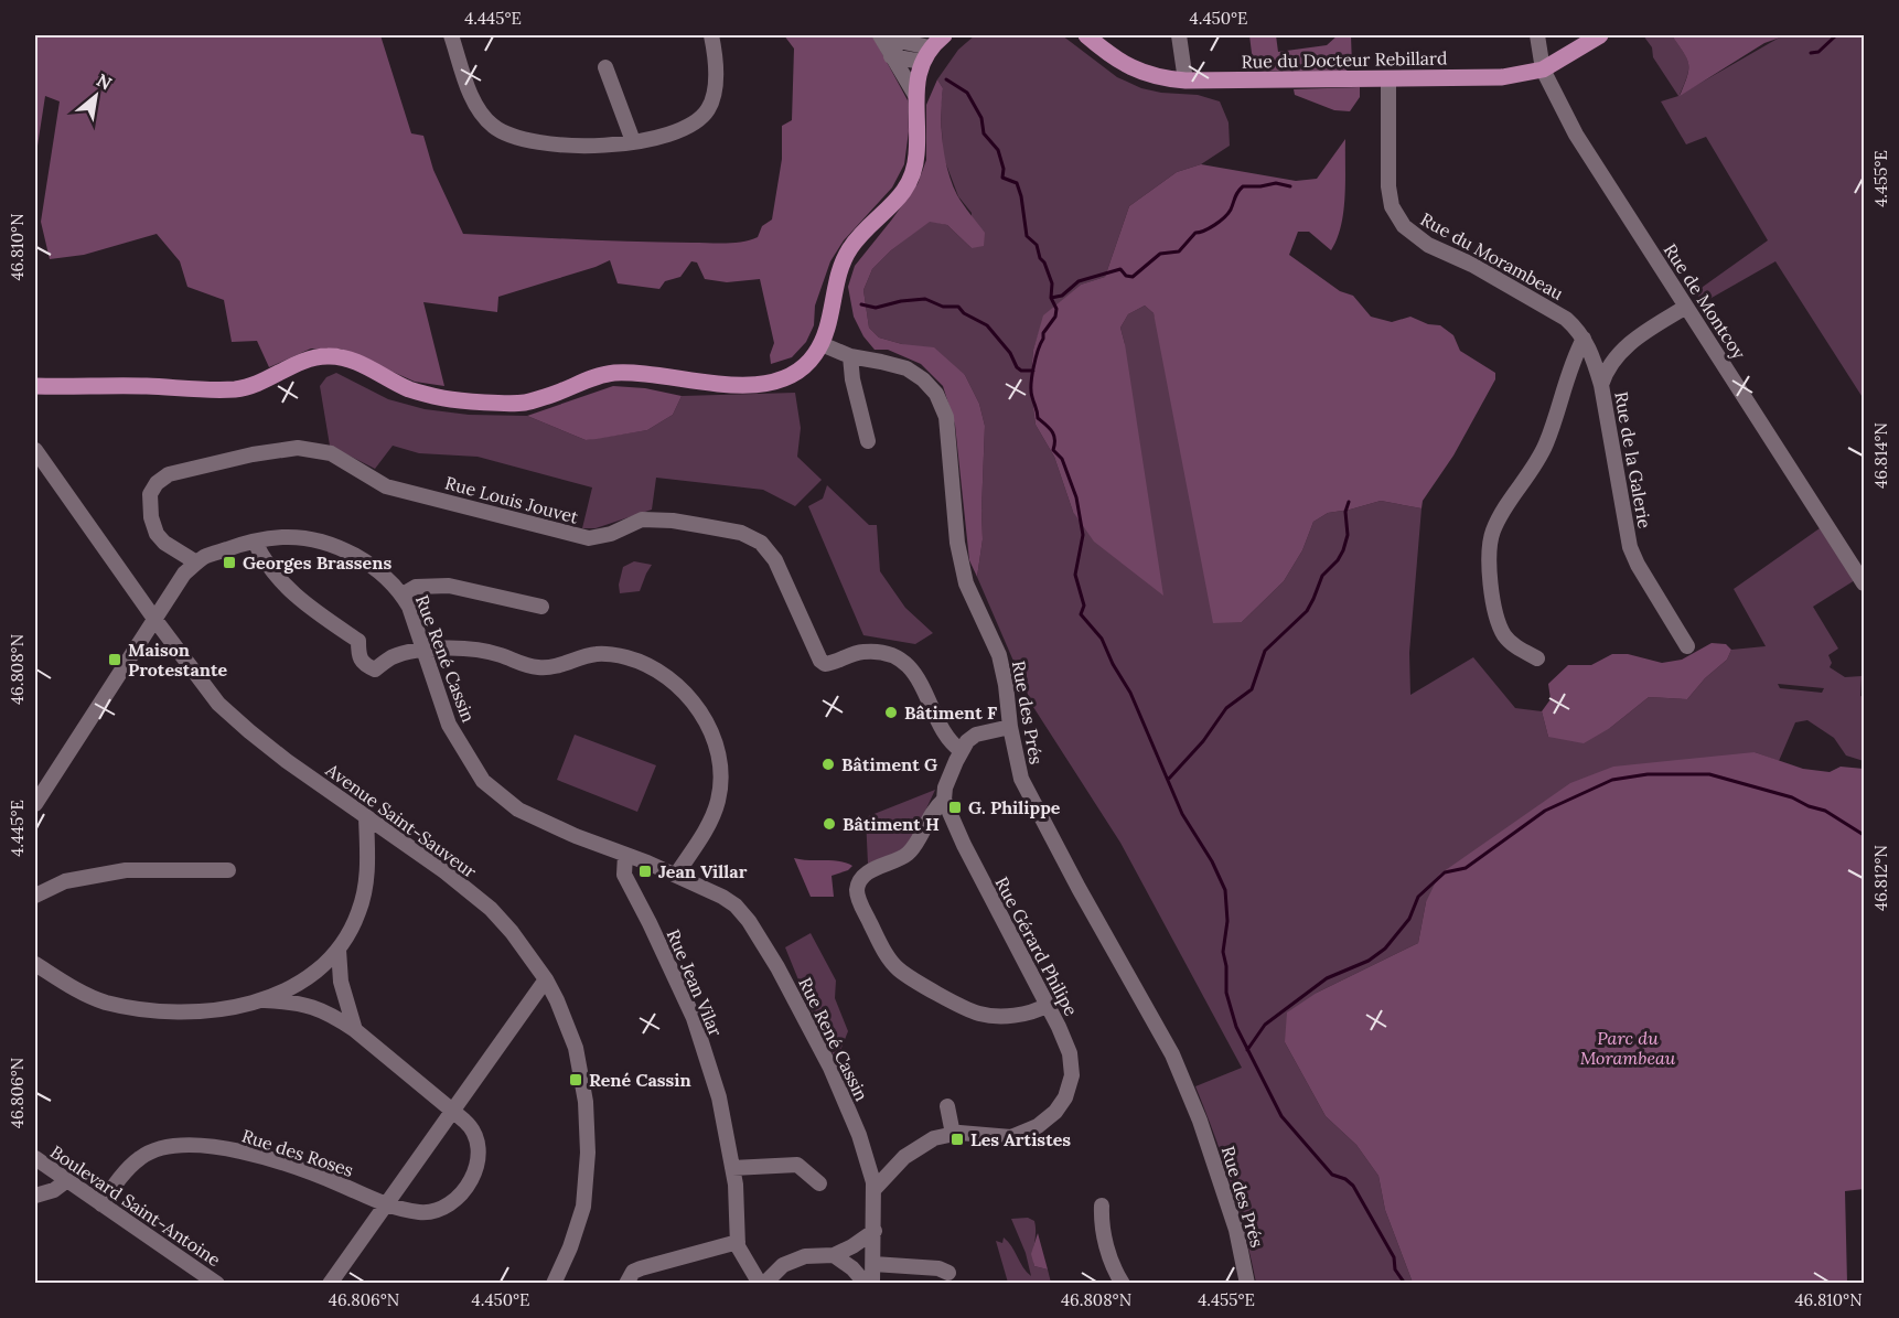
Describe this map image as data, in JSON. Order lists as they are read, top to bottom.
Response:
{
  "streets": {
    "main road": ["Rue du Docteur Rebillard"],
    "street": [
      "Rue du Morambeau",
      "Rue de Montcoy",
      "Rue de la Galerie",
      "Rue Louis Jouvet",
      "Rue René Cassin",
      "Rue des Prés",
      "Avenue Saint-Sauveur",
      "Rue Gérard Philipe",
      "Rue Jean Vilar",
      "Rue des Roses",
      "Boulevard Saint-Antoine"
    ]
  },
  "crossings": [
    ["Rue du Docteur Rebillard", "Rue du Morambeau"],
    ["Rue du Docteur Rebillard", "Rue de Montcoy"],
    ["Rue du Morambeau", "Rue de la Galerie"],
    ["Rue de Montcoy", "Rue de la Galerie"],
    ["Rue Louis Jouvet", "Rue René Cassin"],
    ["Rue René Cassin", "Avenue Saint-Sauveur"],
    ["Rue René Cassin", "Rue Gérard Philipe"],
    ["Rue René Cassin", "Rue Jean Vilar"],
    ["Rue des Roses", "Boulevard Saint-Antoine"]
  ],
  "parks": ["Parc du Morambeau"],
  "places": {
    "transit": [
      "Georges Brassens",
      "Maison Protestante",
      "G. Philippe",
      "Jean Villar",
      "René Cassin",
      "Les Artistes"
    ],
    "other": ["Bâtiment F", "Bâtiment G", "Bâtiment H"]
  },
  "north": "top right",
  "coordinates": [
    "4.445°E",
    "4.450°E",
    "4.455°E",
    "46.810°N",
    "46.814°N",
    "46.808°N",
    "46.812°N",
    "46.806°N"
  ]
}
